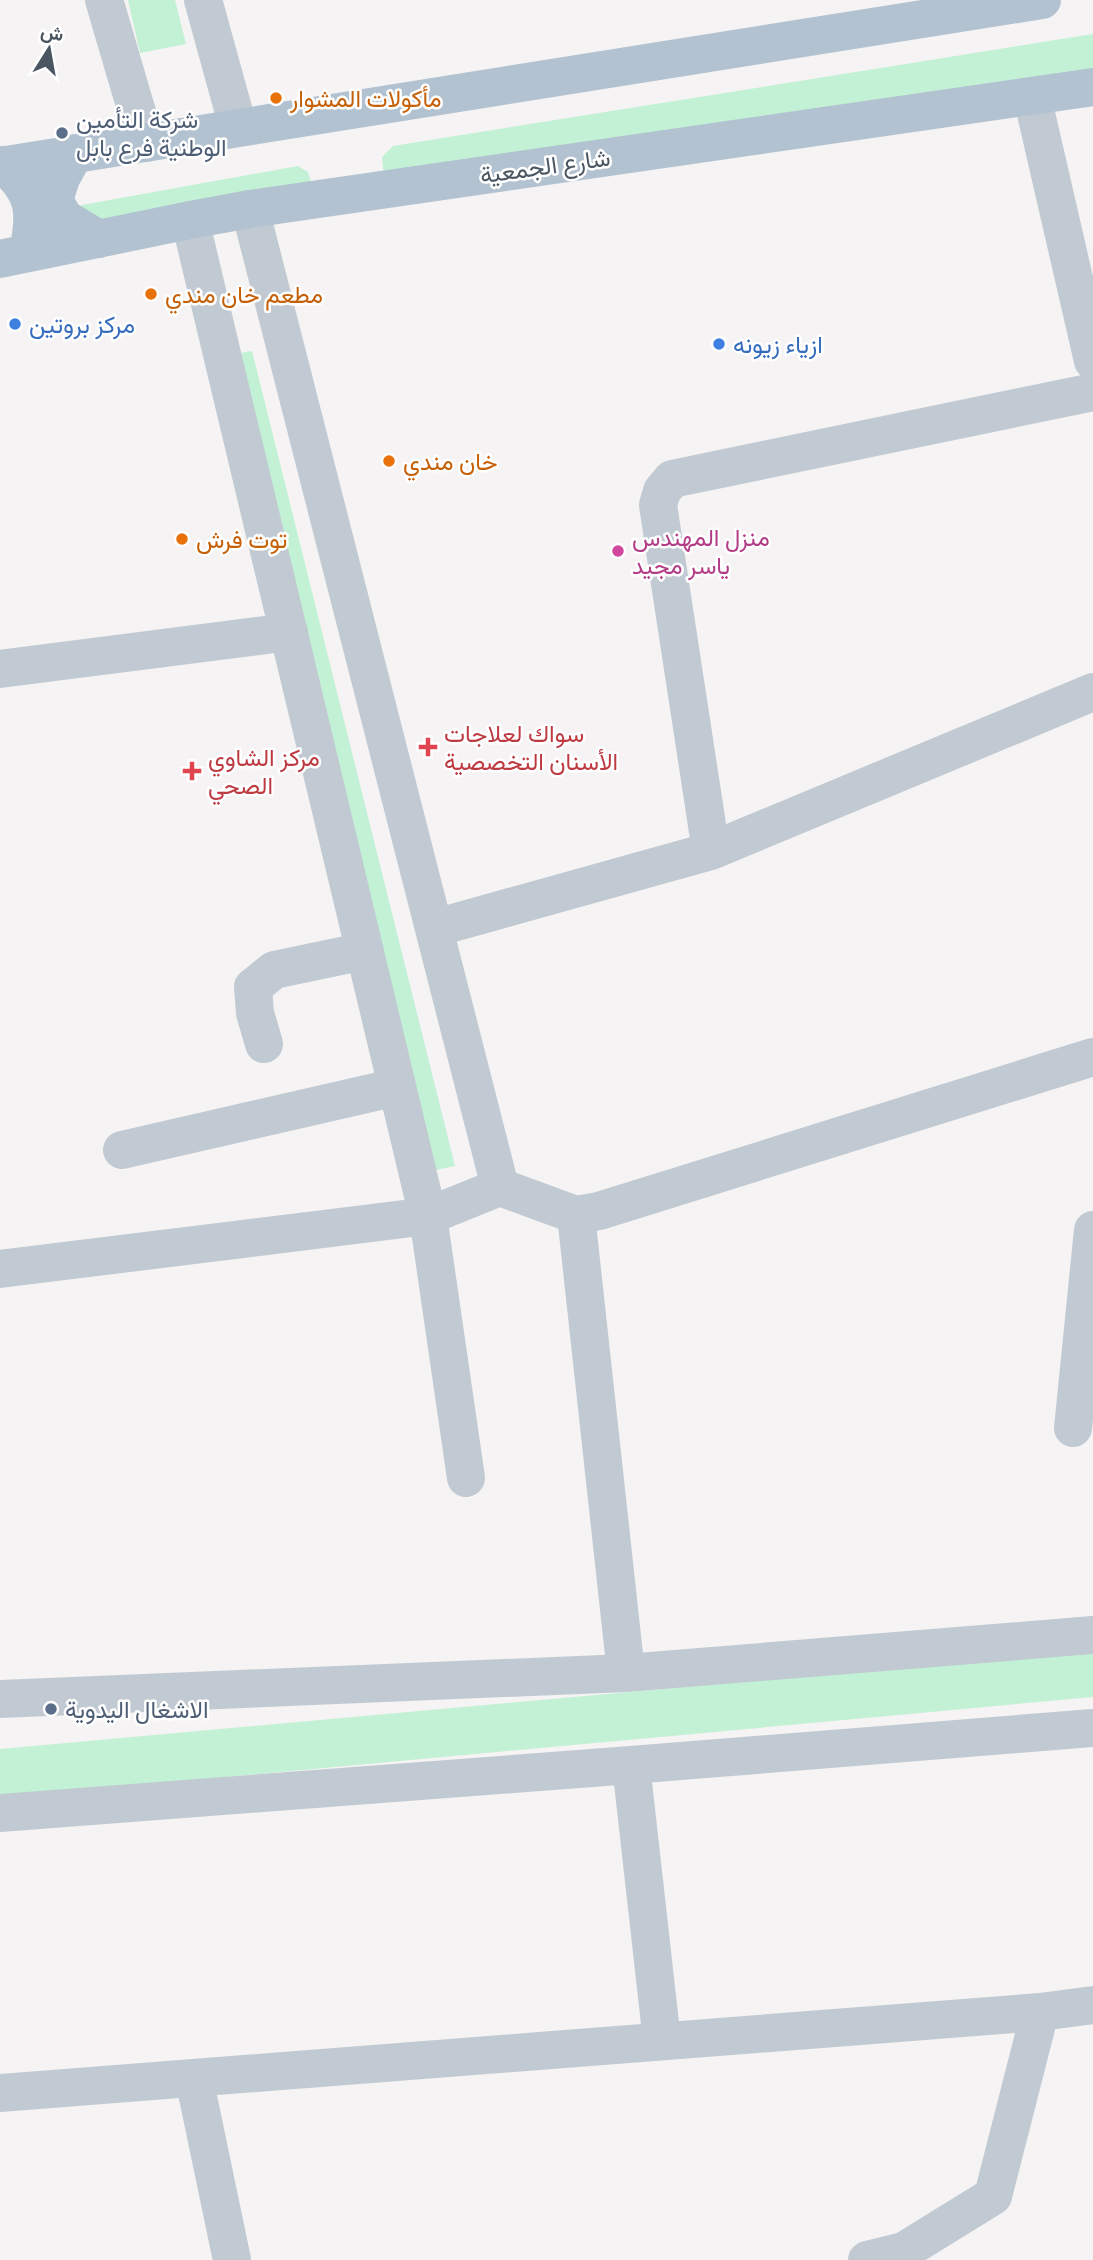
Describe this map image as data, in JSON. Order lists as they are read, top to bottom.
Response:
{
  "streets": {
    "main road": ["شارع الجمعية"]
  },
  "places": {
    "other": [
      "مأكولات المشوار",
      "شركة التأمين الوطنية فرع بابل",
      "مطعم خان مندي",
      "مركز بروتين",
      "ازياء زيونه",
      "خان مندي",
      "توت فرش",
      "منزل المهندس ياسر مجيد",
      "الاشغال اليدوية"
    ],
    "health": ["سواك لعلاجات الأسنان التخصصية", "مركز الشاوي الصحي"]
  },
  "north": "top"
}
